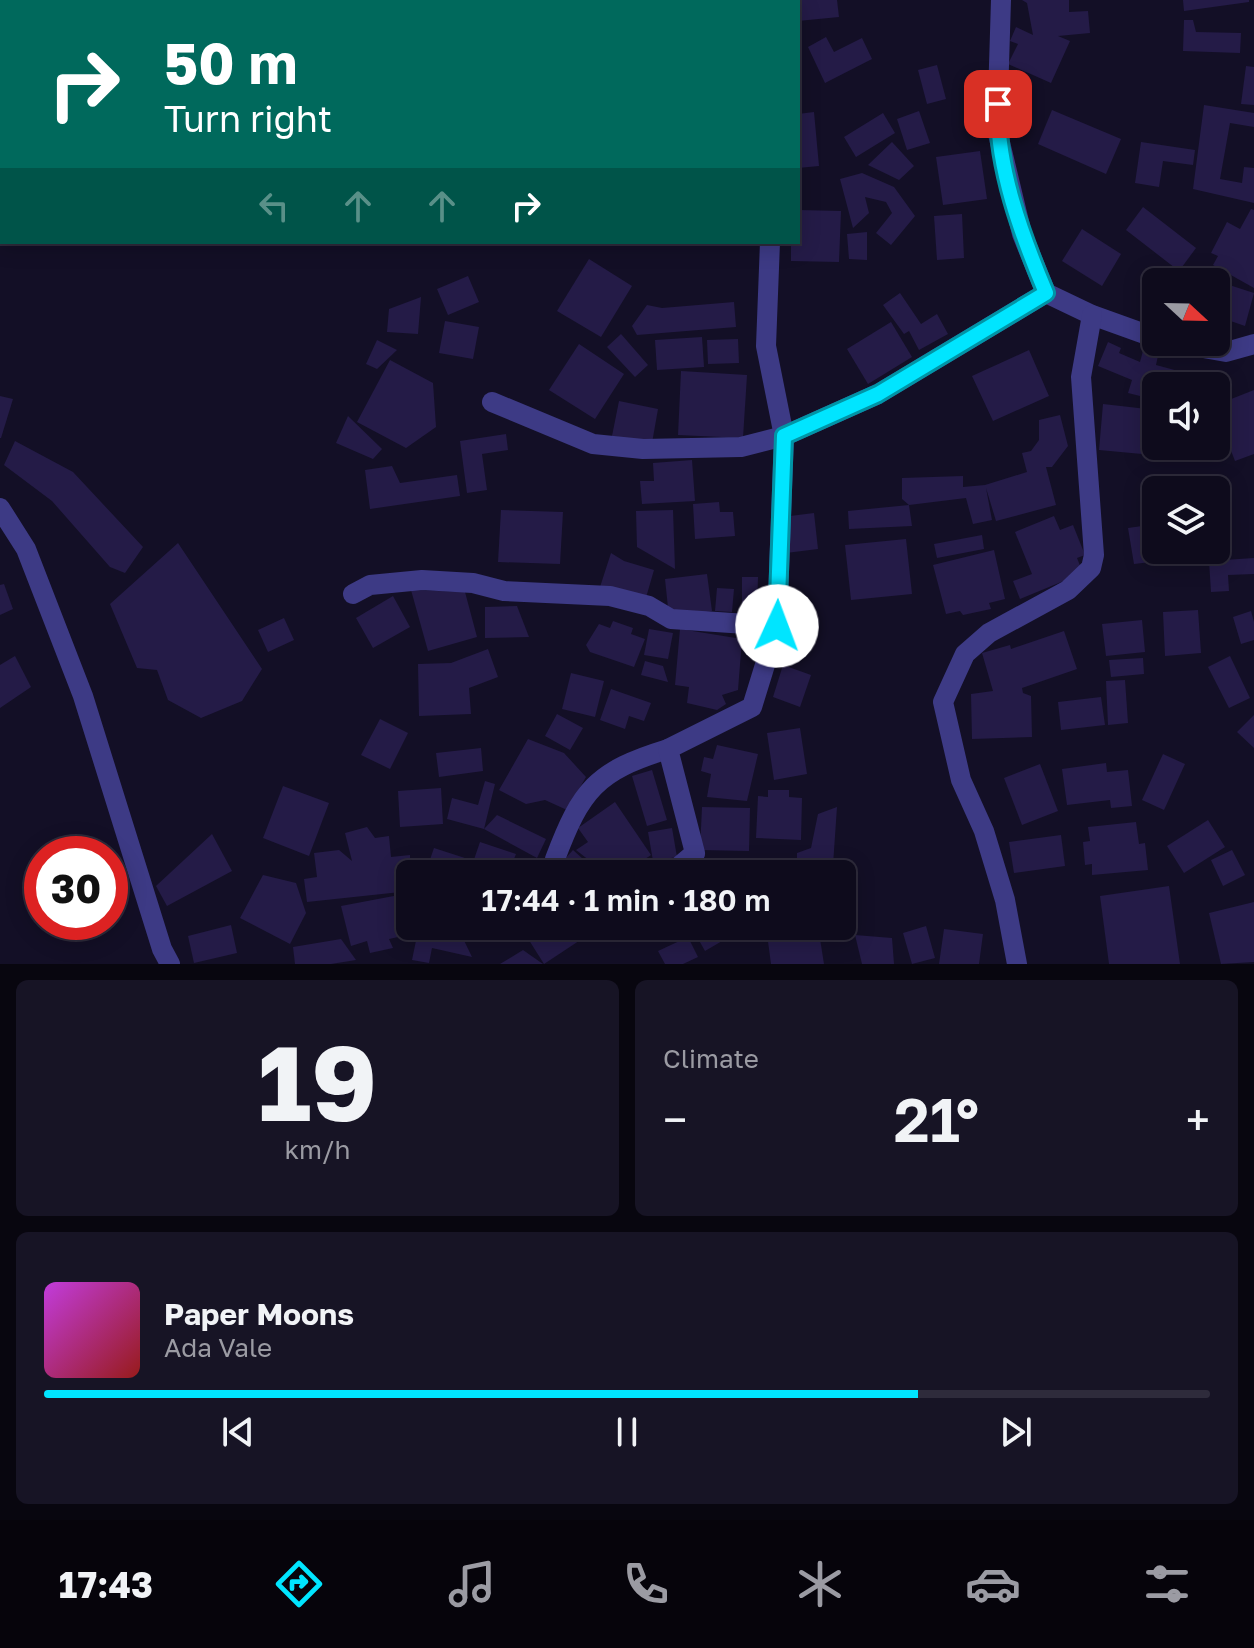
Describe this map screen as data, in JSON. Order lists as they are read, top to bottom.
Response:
{
  "north": "right",
  "page": {
    "turn": ["50 m", "Turn right"],
    "limit": "30",
    "trip": "17:44 · 1 min · 180 m",
    "tile": [
      ["19", "km/h"],
      "Climate"
    ],
    "heat": ["−", "21°", "+"],
    "song": ["Paper Moons", "Ada Vale"],
    "tabs": "17:43"
  }
}
